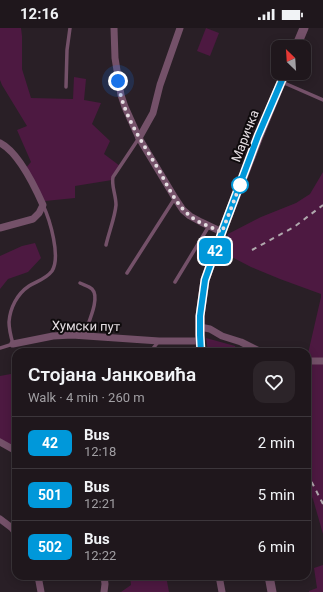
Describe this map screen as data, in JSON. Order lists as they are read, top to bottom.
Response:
{
  "streets": {
    "street": ["Маричка", "Хумски пут"]
  },
  "crossings": [
    ["Маричка", "Хумски пут"]
  ],
  "lines": ["bus line 42"],
  "north": "top left",
  "page": {
    "status": "12:16",
    "on_map": "42",
    "heading": ["Стојана Јанковића", "Walk · 4 min · 260 m"],
    "list": [
      {
        "mark": "42",
        "name": "Bus",
        "note": "12:18",
        "value": "2 min"
      },
      {
        "mark": "501",
        "name": "Bus",
        "note": "12:21",
        "value": "5 min"
      },
      {
        "mark": "502",
        "name": "Bus",
        "note": "12:22",
        "value": "6 min"
      }
    ]
  }
}
